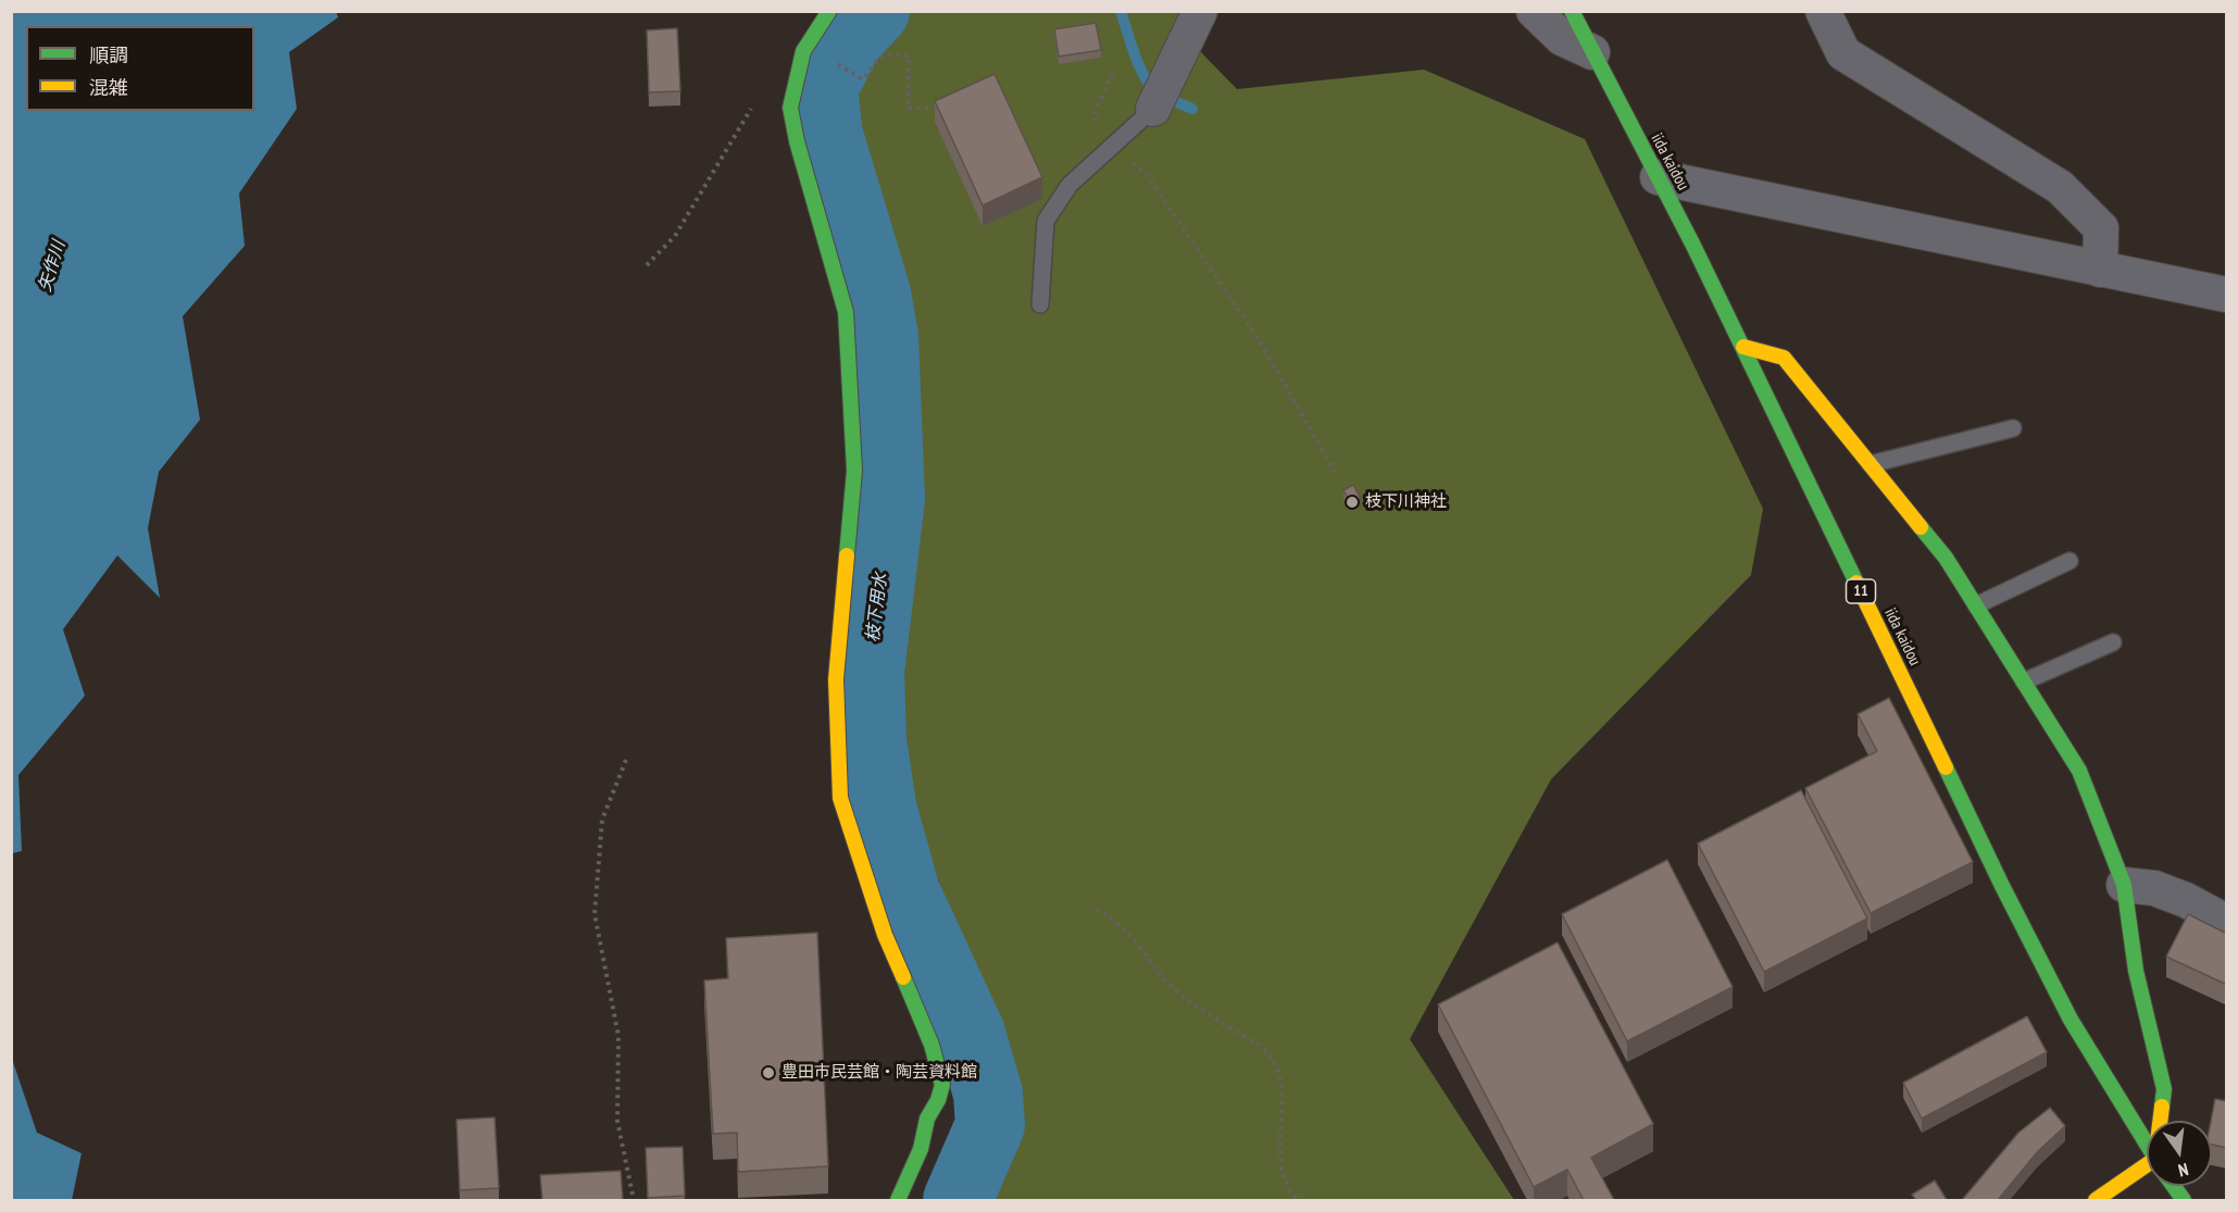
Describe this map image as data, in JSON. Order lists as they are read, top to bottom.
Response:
{
  "streets": {
    "street": ["iida kaidou", "11"]
  },
  "water": ["矢作川", "枝下用水"],
  "places": ["枝下川神社", "豊田市民芸館・陶芸資料館"],
  "legend": ["順調", "混雑"],
  "north": "bottom"
}
